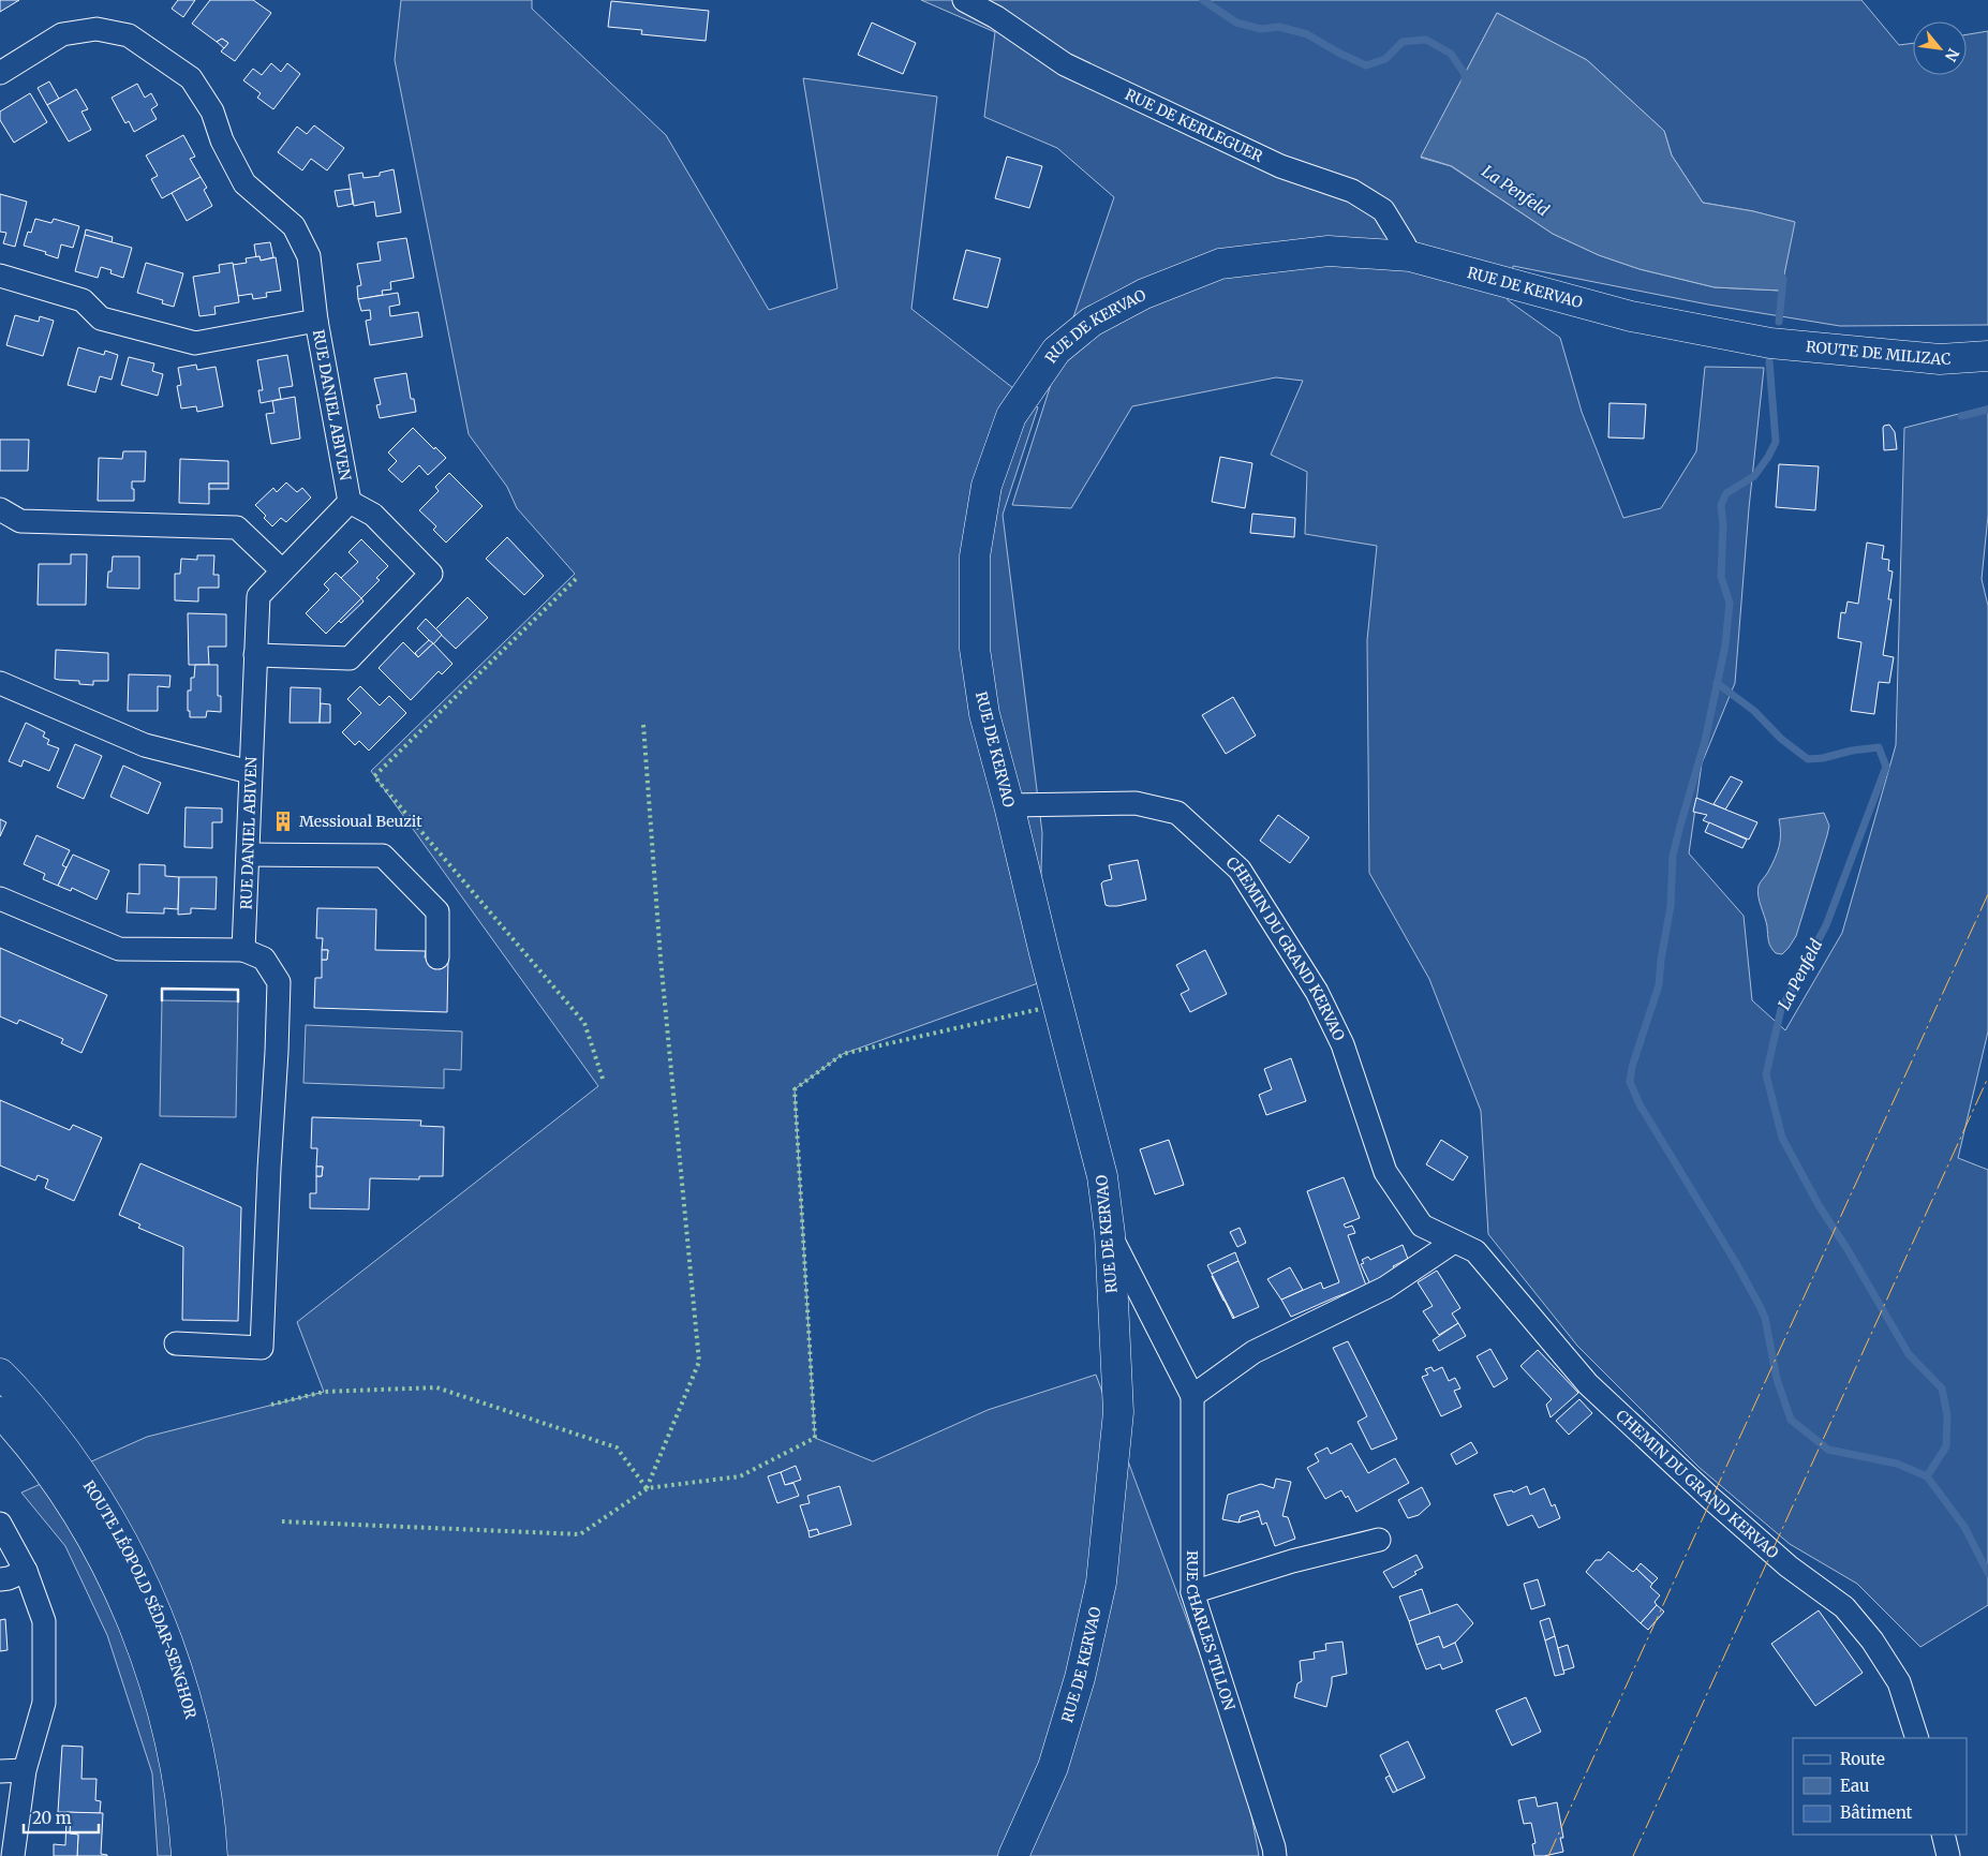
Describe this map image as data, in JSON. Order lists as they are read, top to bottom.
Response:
{
  "streets": {
    "main road": ["RUE DE KERVAO", "ROUTE DE MILIZAC", "ROUTE LÉOPOLD SÉDAR-SENGHOR"],
    "street": [
      "RUE DE KERLEGUER",
      "RUE DANIEL ABIVEN",
      "CHEMIN DU GRAND KERVAO",
      "RUE CHARLES TILLON"
    ]
  },
  "crossings": [
    ["RUE DE KERLEGUER", "RUE DE KERVAO"],
    ["RUE DE KERVAO", "ROUTE DE MILIZAC"],
    ["RUE DE KERVAO", "CHEMIN DU GRAND KERVAO"]
  ],
  "water": ["La Penfeld"],
  "places": {
    "building": ["Messioual Beuzit"]
  },
  "legend": ["Route", "Eau", "Bâtiment"],
  "scale_bar": "20 m",
  "north": "bottom right"
}
